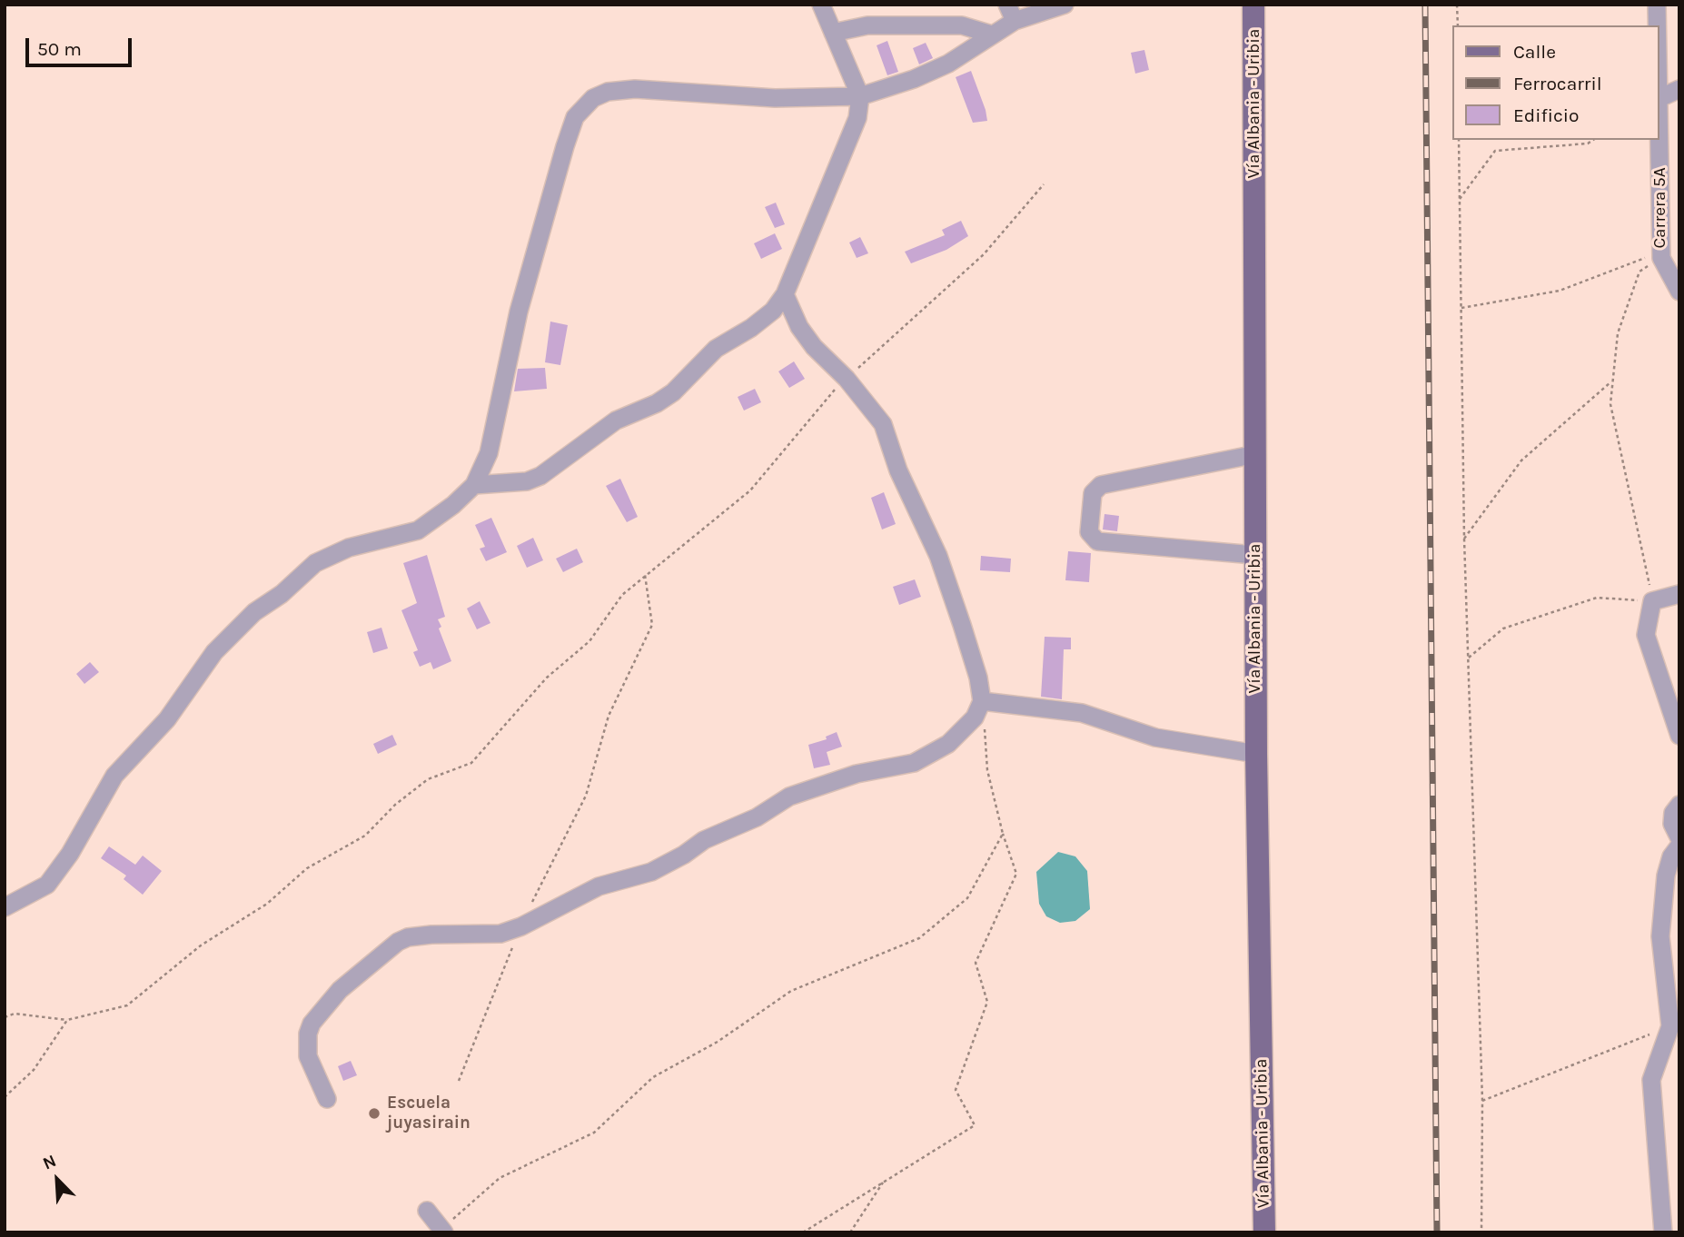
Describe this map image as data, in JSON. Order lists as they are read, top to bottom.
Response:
{
  "streets": {
    "main road": ["Vía Albania - Uribia"],
    "street": ["Carrera 5A"]
  },
  "places": ["Escuela juyasirain"],
  "legend": ["Calle", "Ferrocarril", "Edificio"],
  "scale_bar": "50 m",
  "north": "top left"
}
